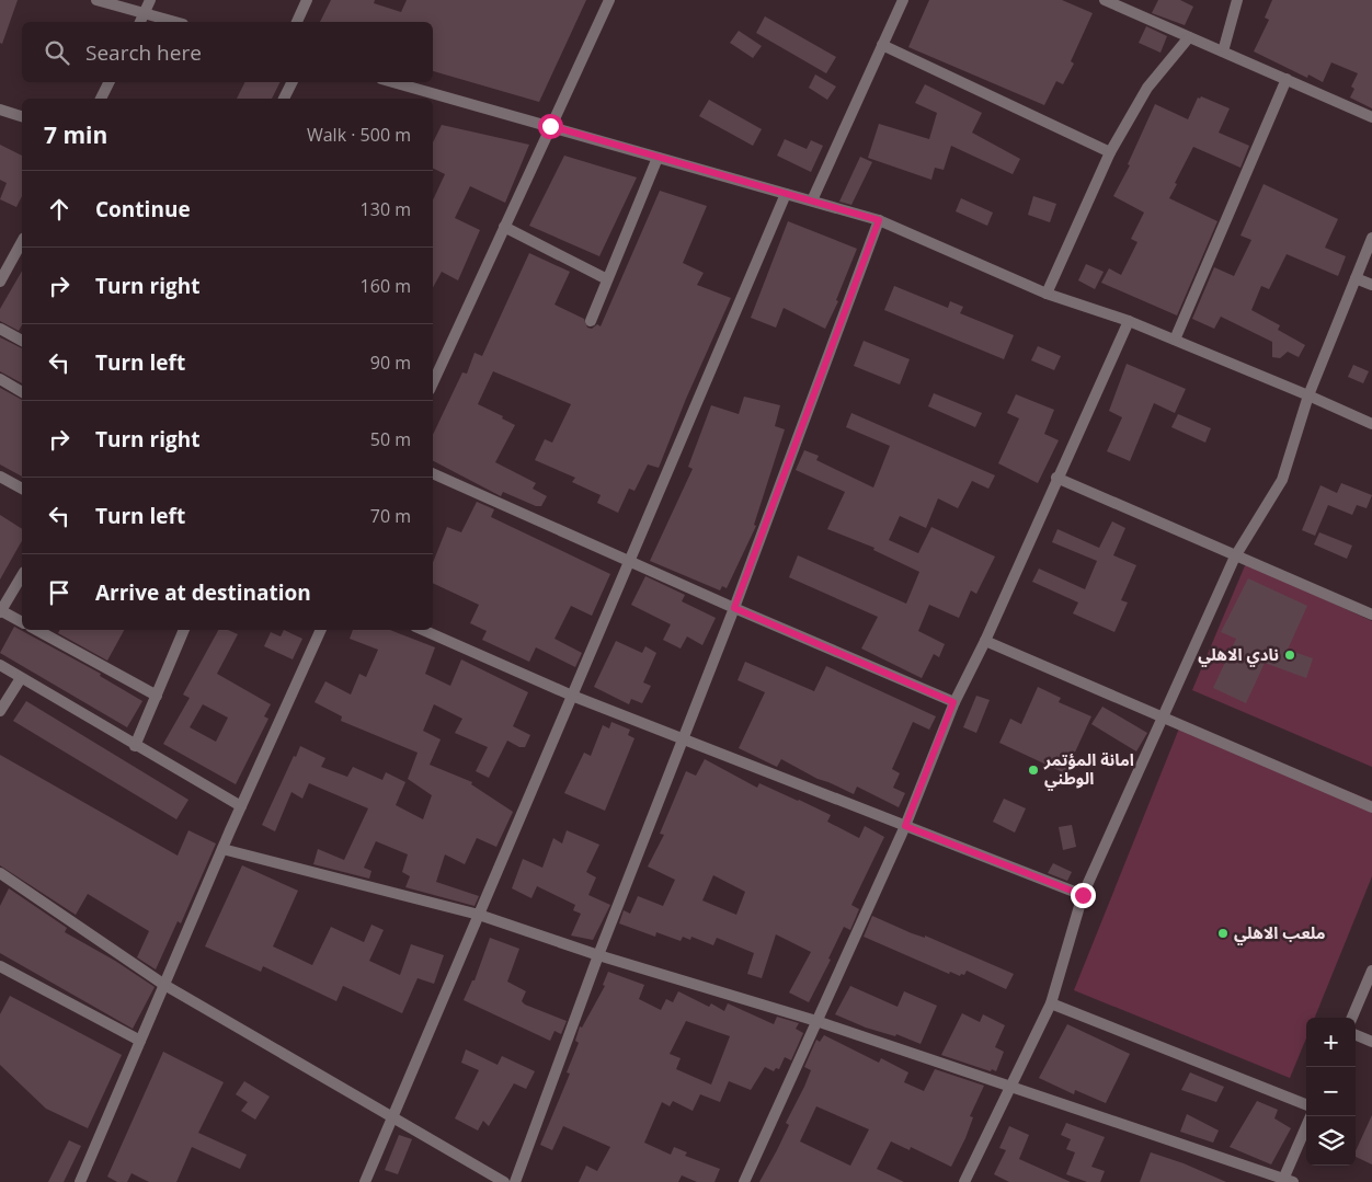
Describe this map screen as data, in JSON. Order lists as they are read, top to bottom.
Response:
{
  "places": ["نادي الاهلي", "امانة المؤتمر الوطني", "ملعب الاهلي"],
  "page": {
    "search": "Search here",
    "heading": ["7 min", "Walk · 500 m"],
    "list": [
      ["Continue", "130 m"],
      ["Turn right", "160 m"],
      ["Turn left", "90 m"],
      ["Turn right", "50 m"],
      ["Turn left", "70 m"],
      "Arrive at destination"
    ],
    "map_buttons": ["+", "−"]
  }
}
